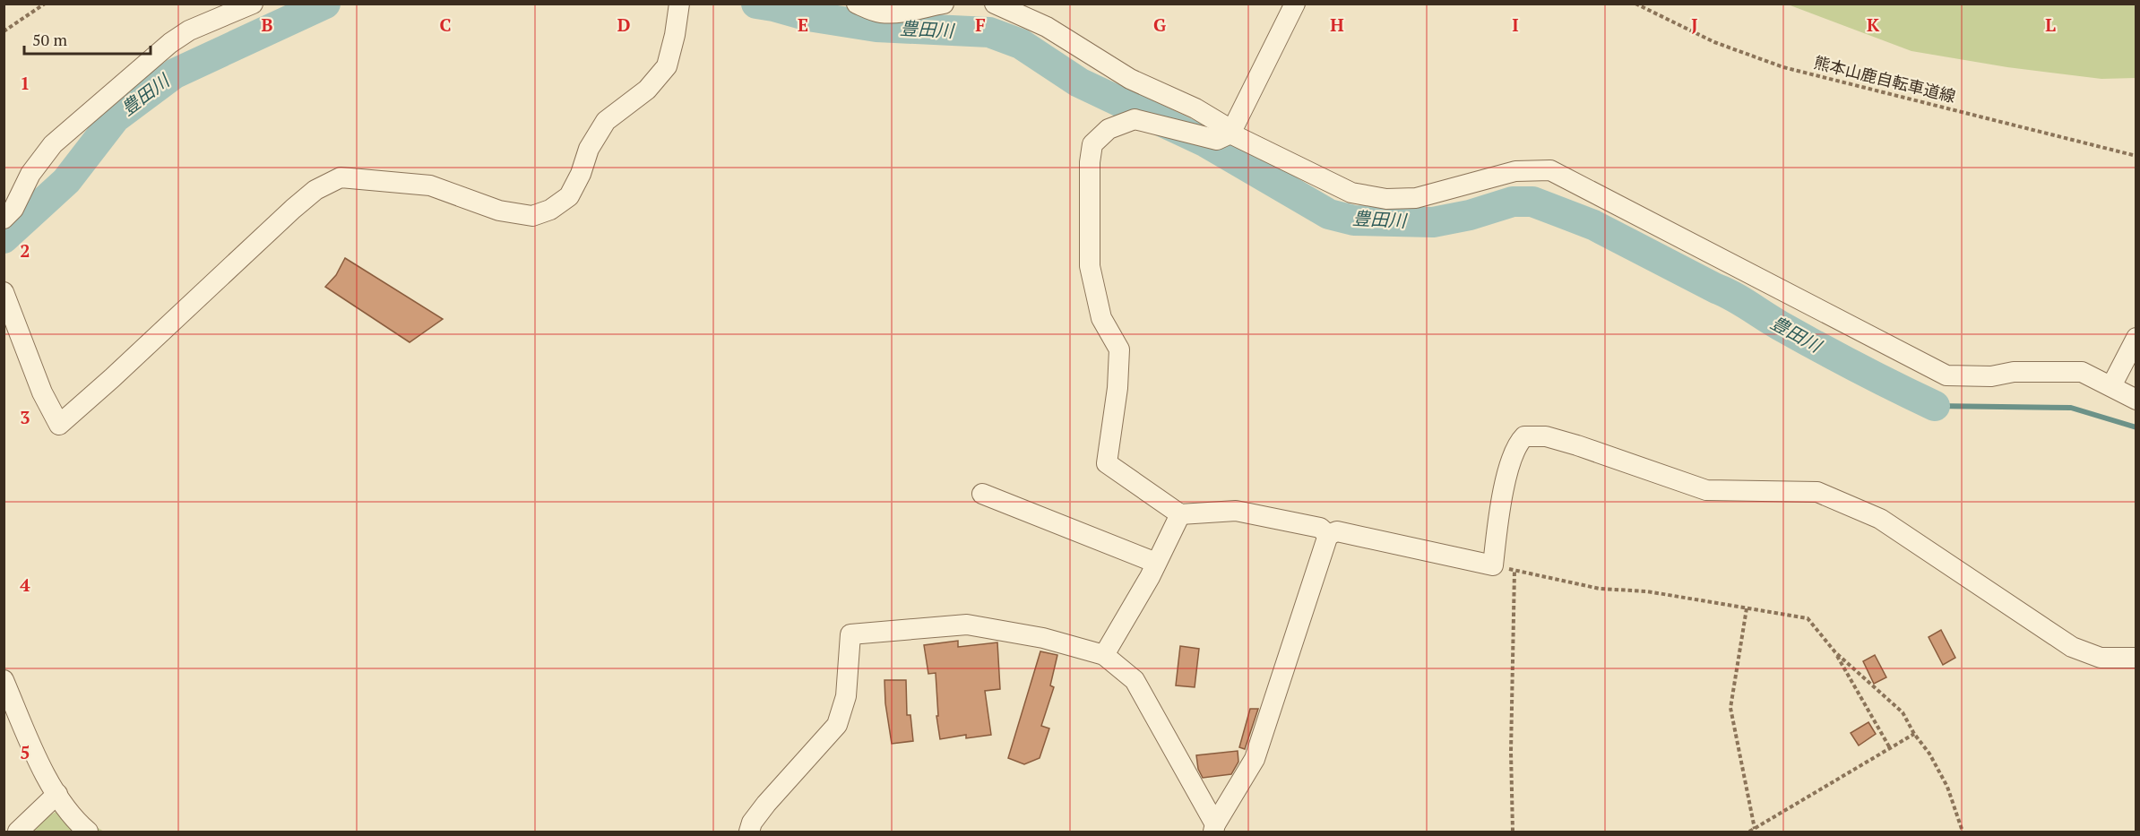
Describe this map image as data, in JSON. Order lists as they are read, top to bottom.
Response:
{
  "streets": {
    "path": ["熊本山鹿自転車道線"]
  },
  "water": ["豊田川"],
  "scale_bar": "50 m",
  "grid": {
    "columns": [
      "B",
      "C",
      "D",
      "E",
      "F",
      "G",
      "H",
      "I",
      "J",
      "K",
      "L"
    ],
    "rows": [
      "1",
      "2",
      "3",
      "4",
      "5"
    ]
  }
}
